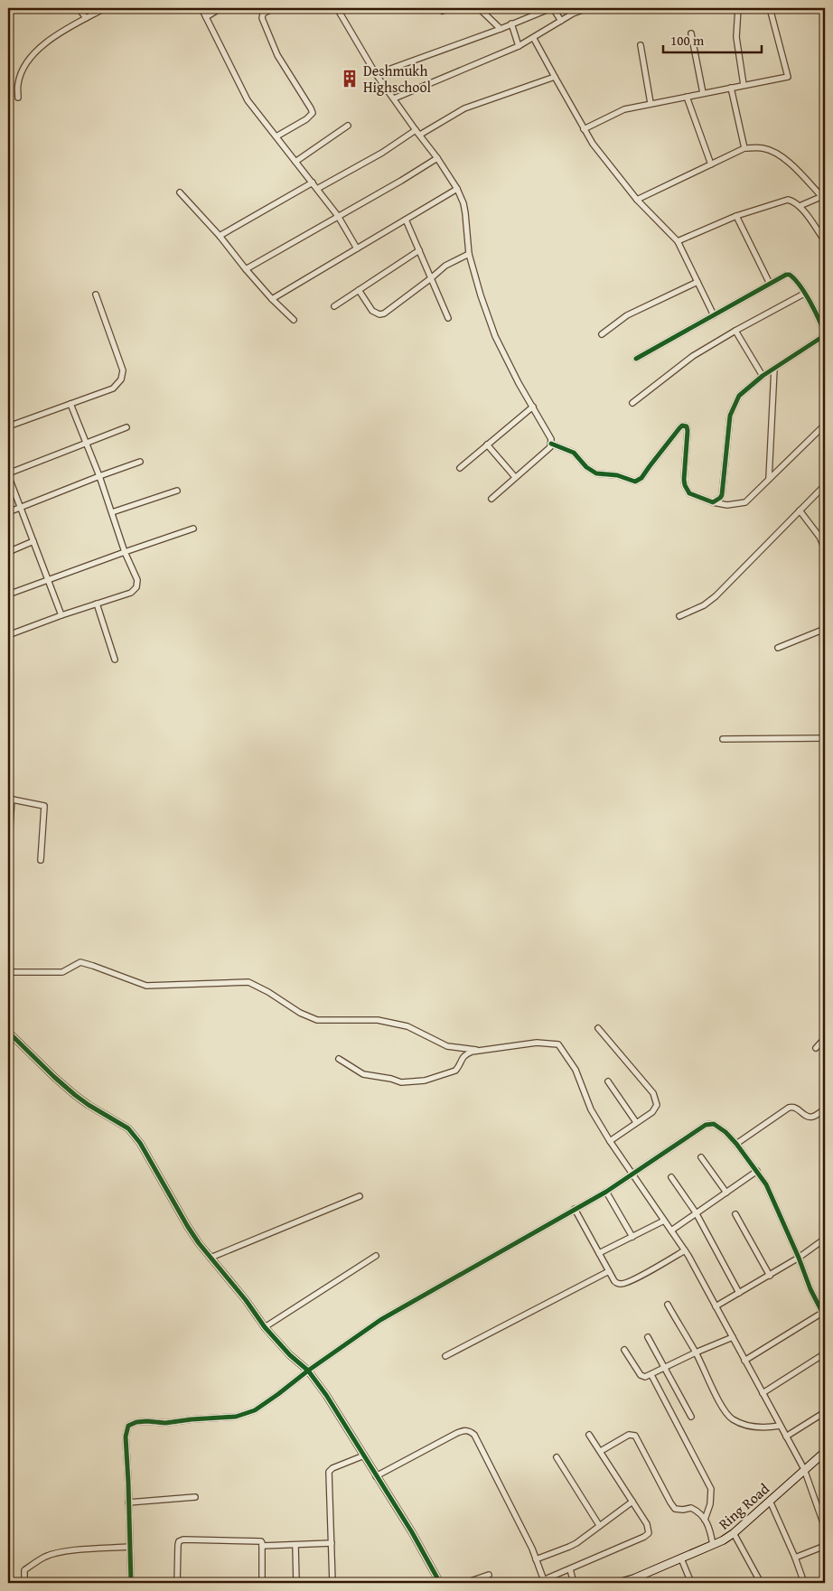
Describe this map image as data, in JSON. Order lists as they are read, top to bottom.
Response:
{
  "streets": {
    "main road": ["Ring Road"]
  },
  "places": {
    "building": ["Deshmukh Highschool"]
  },
  "scale_bar": "100 m"
}
